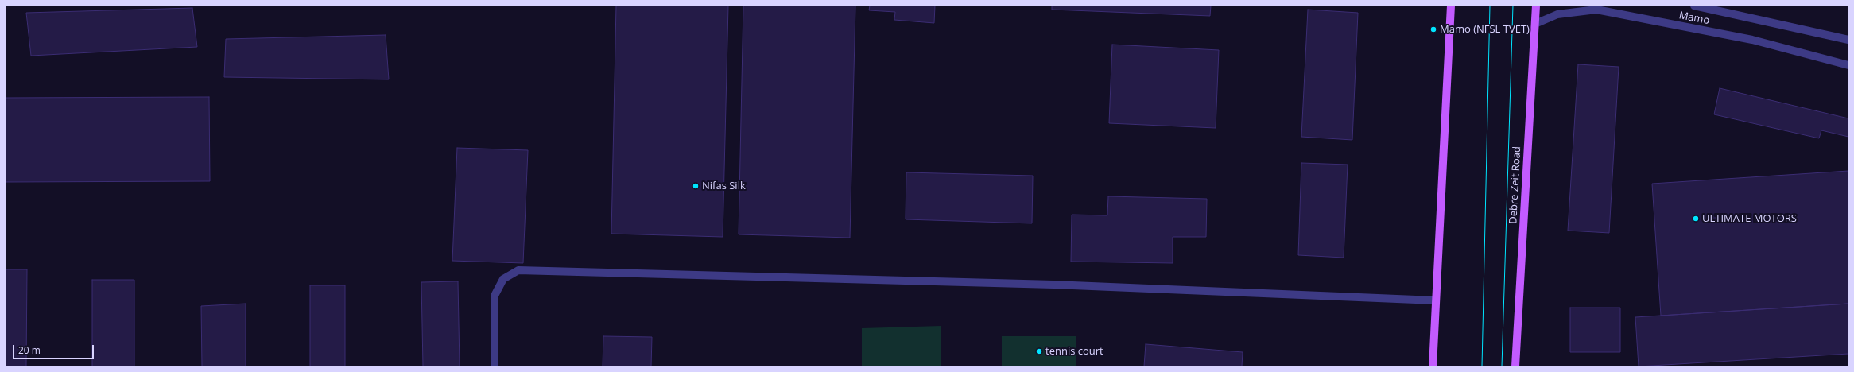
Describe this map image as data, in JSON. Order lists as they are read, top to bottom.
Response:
{
  "streets": {
    "main road": ["Debre Zeit Road"],
    "street": ["Mamo"]
  },
  "crossings": [
    ["Mamo", "Debre Zeit Road"]
  ],
  "places": [
    "Mamo (NFSL TVET)",
    "Nifas Silk",
    "ULTIMATE MOTORS",
    "tennis court"
  ],
  "scale_bar": "20 m"
}
